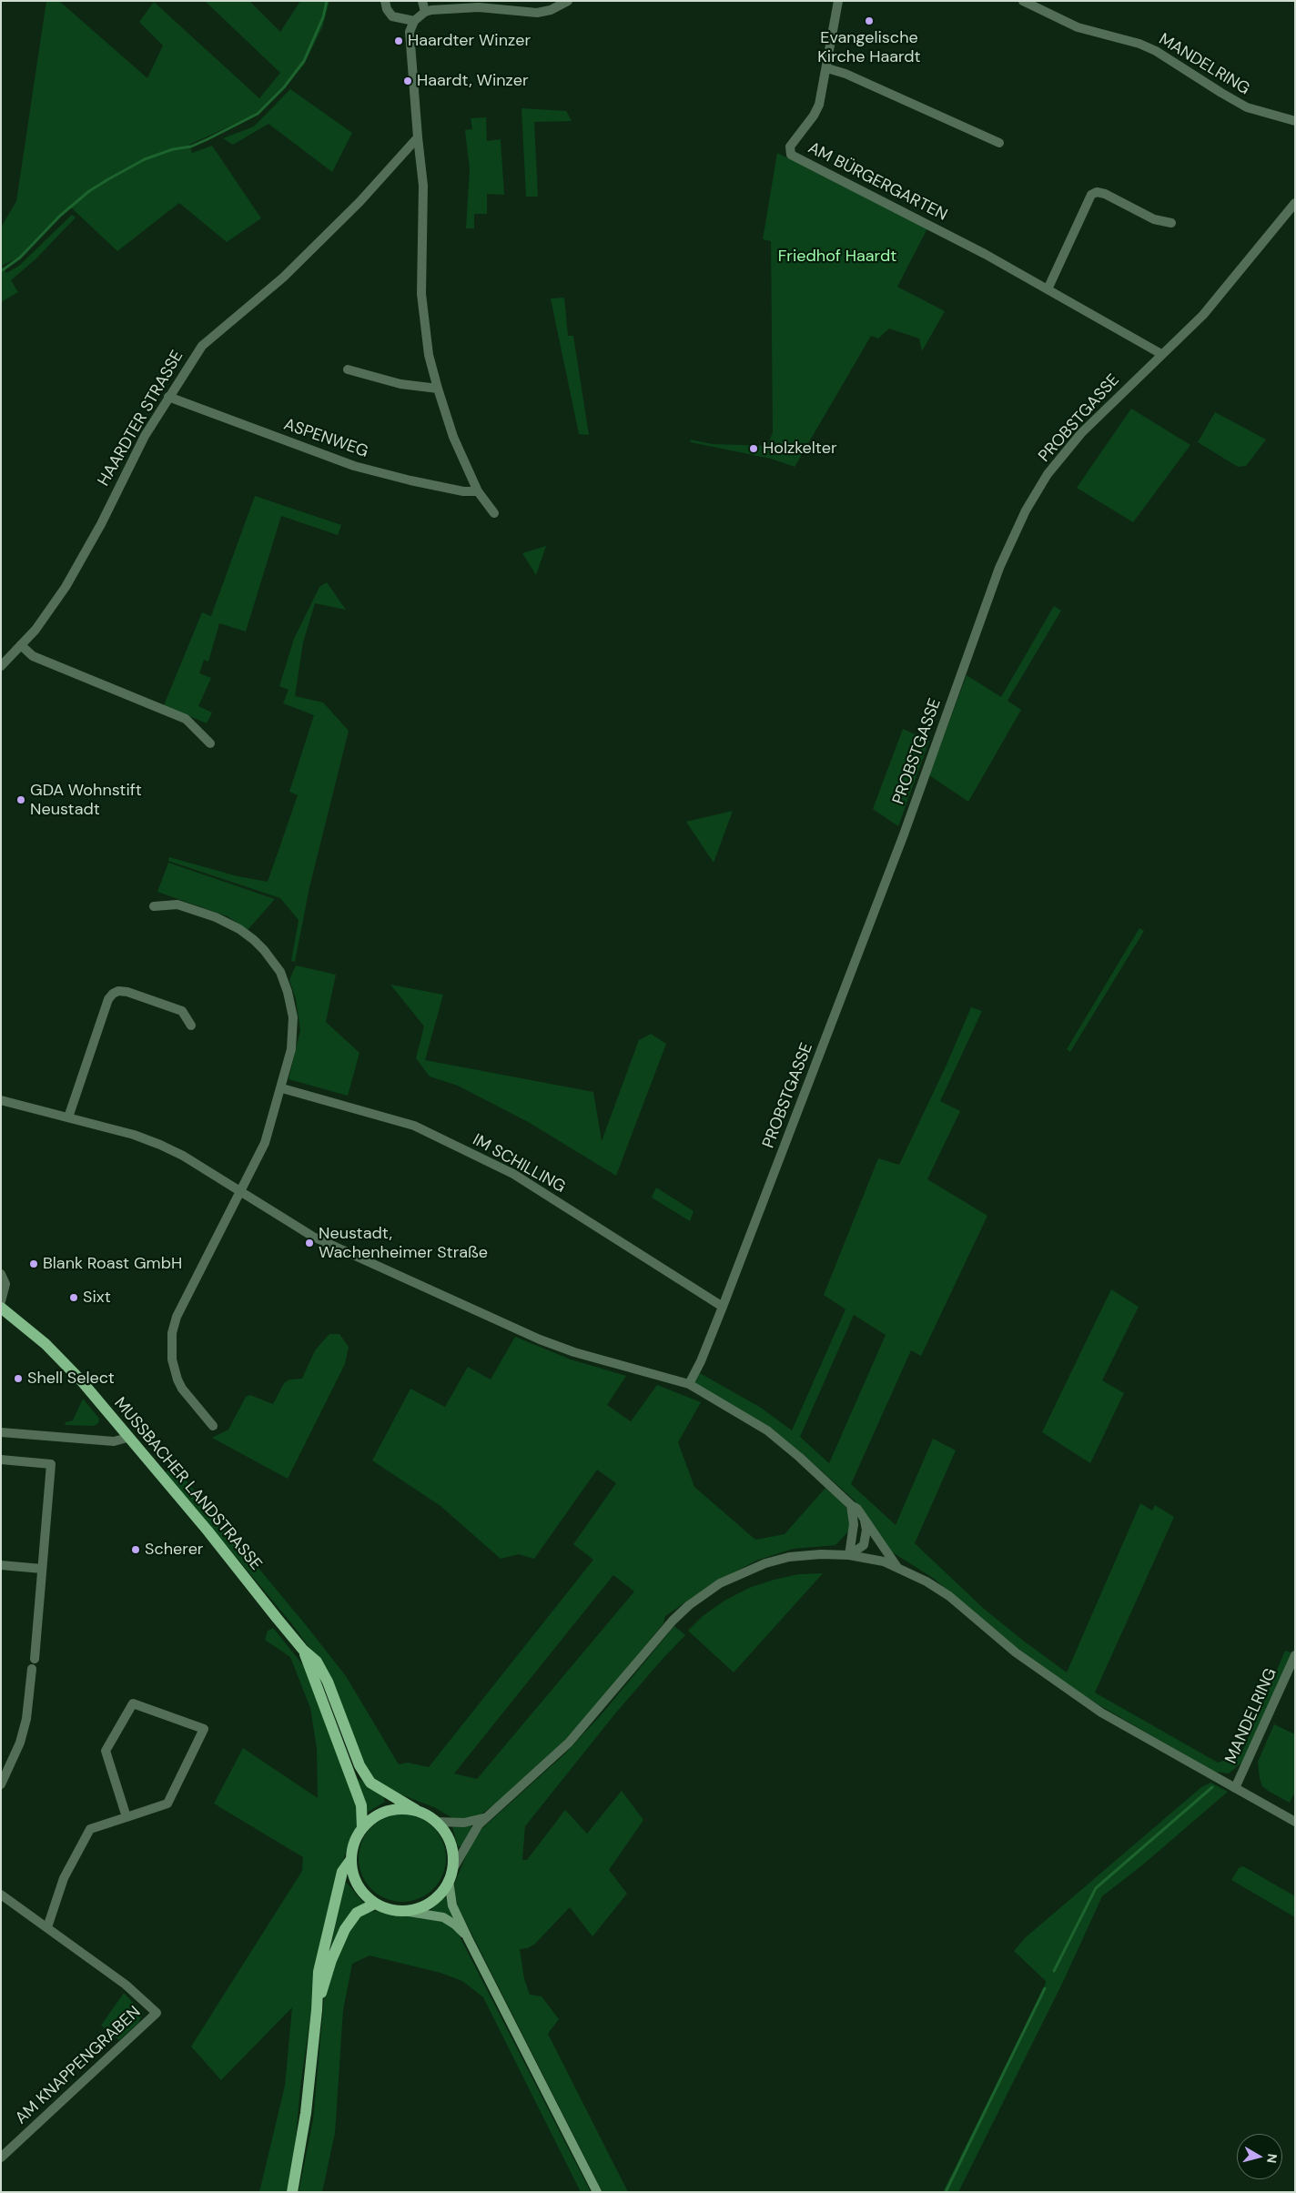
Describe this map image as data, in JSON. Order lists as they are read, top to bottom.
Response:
{
  "streets": {
    "main road": ["MUSSBACHER LANDSTRASSE"],
    "street": [
      "MANDELRING",
      "AM BÜRGERGARTEN",
      "HAARDTER STRASSE",
      "PROBSTGASSE",
      "ASPENWEG",
      "IM SCHILLING",
      "AM KNAPPENGRABEN"
    ]
  },
  "crossings": [
    ["AM BÜRGERGARTEN", "PROBSTGASSE"],
    ["HAARDTER STRASSE", "ASPENWEG"],
    ["PROBSTGASSE", "IM SCHILLING"]
  ],
  "parks": ["Friedhof Haardt"],
  "places": [
    "Evangelische Kirche Haardt",
    "Haardter Winzer",
    "Haardt, Winzer",
    "Holzkelter",
    "GDA Wohnstift Neustadt",
    "Neustadt, Wachenheimer Straße",
    "Blank Roast GmbH",
    "Sixt",
    "Shell Select",
    "Scherer"
  ],
  "north": "right"
}
